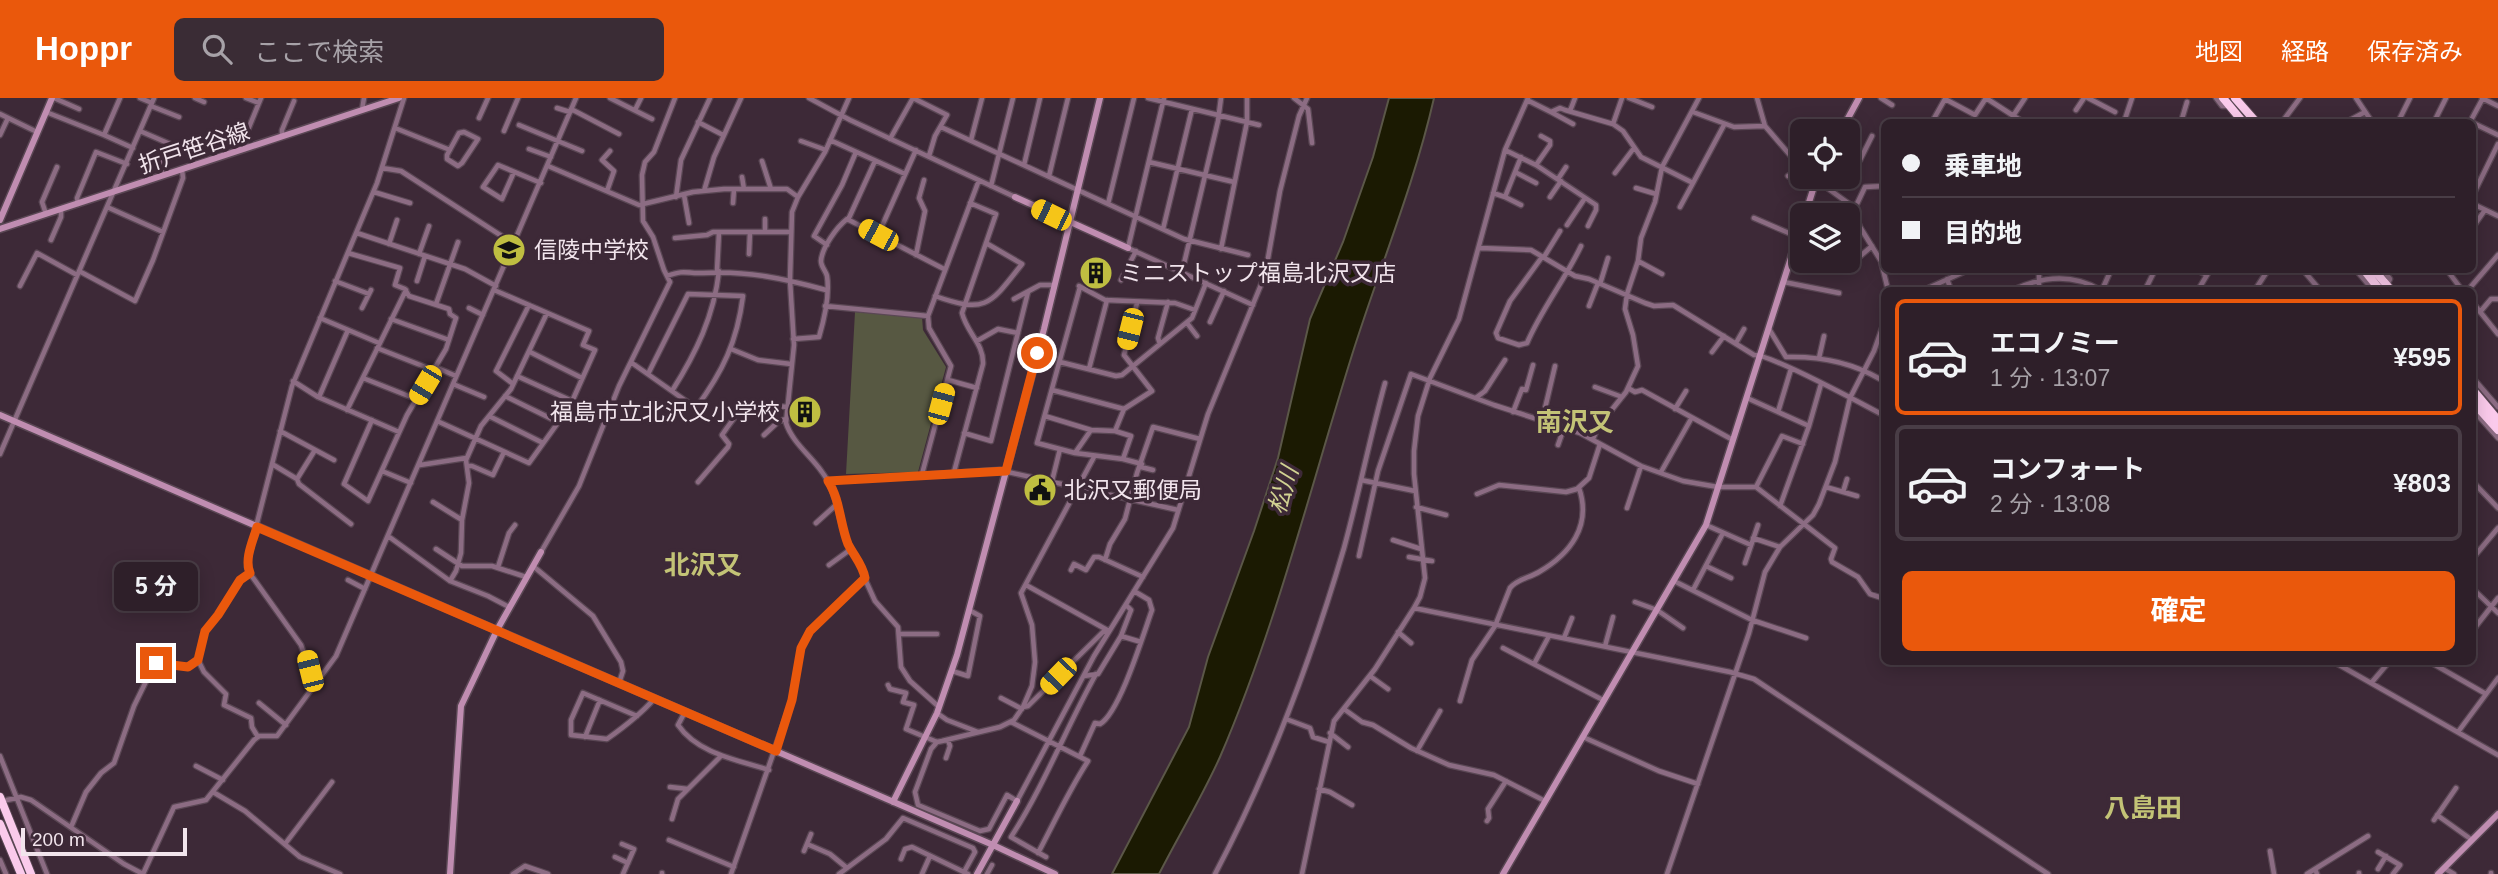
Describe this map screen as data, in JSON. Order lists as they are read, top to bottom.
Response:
{
  "streets": {
    "street": ["折戸笹谷線"]
  },
  "districts": ["南沢又", "北沢又", "八島田"],
  "water": ["松川"],
  "places": {
    "school or university": ["信陵中学校"],
    "building": ["ミニストップ福島北沢又店", "福島市立北沢又小学校"],
    "public building": ["北沢又郵便局"]
  },
  "scale_bar": "200 m",
  "page": {
    "header": "Hoppr",
    "search": "ここで検索",
    "nav": ["地図", "経路", "保存済み"],
    "banner": ["乗車地", "目的地"],
    "list": [
      {
        "name": "エコノミー",
        "note": "1 分 · 13:07",
        "value": "¥595"
      },
      {
        "name": "コンフォート",
        "note": "2 分 · 13:08",
        "value": "¥803"
      }
    ],
    "buttons": "確定",
    "bubble": "5 分",
    "scale": "200 m"
  }
}
